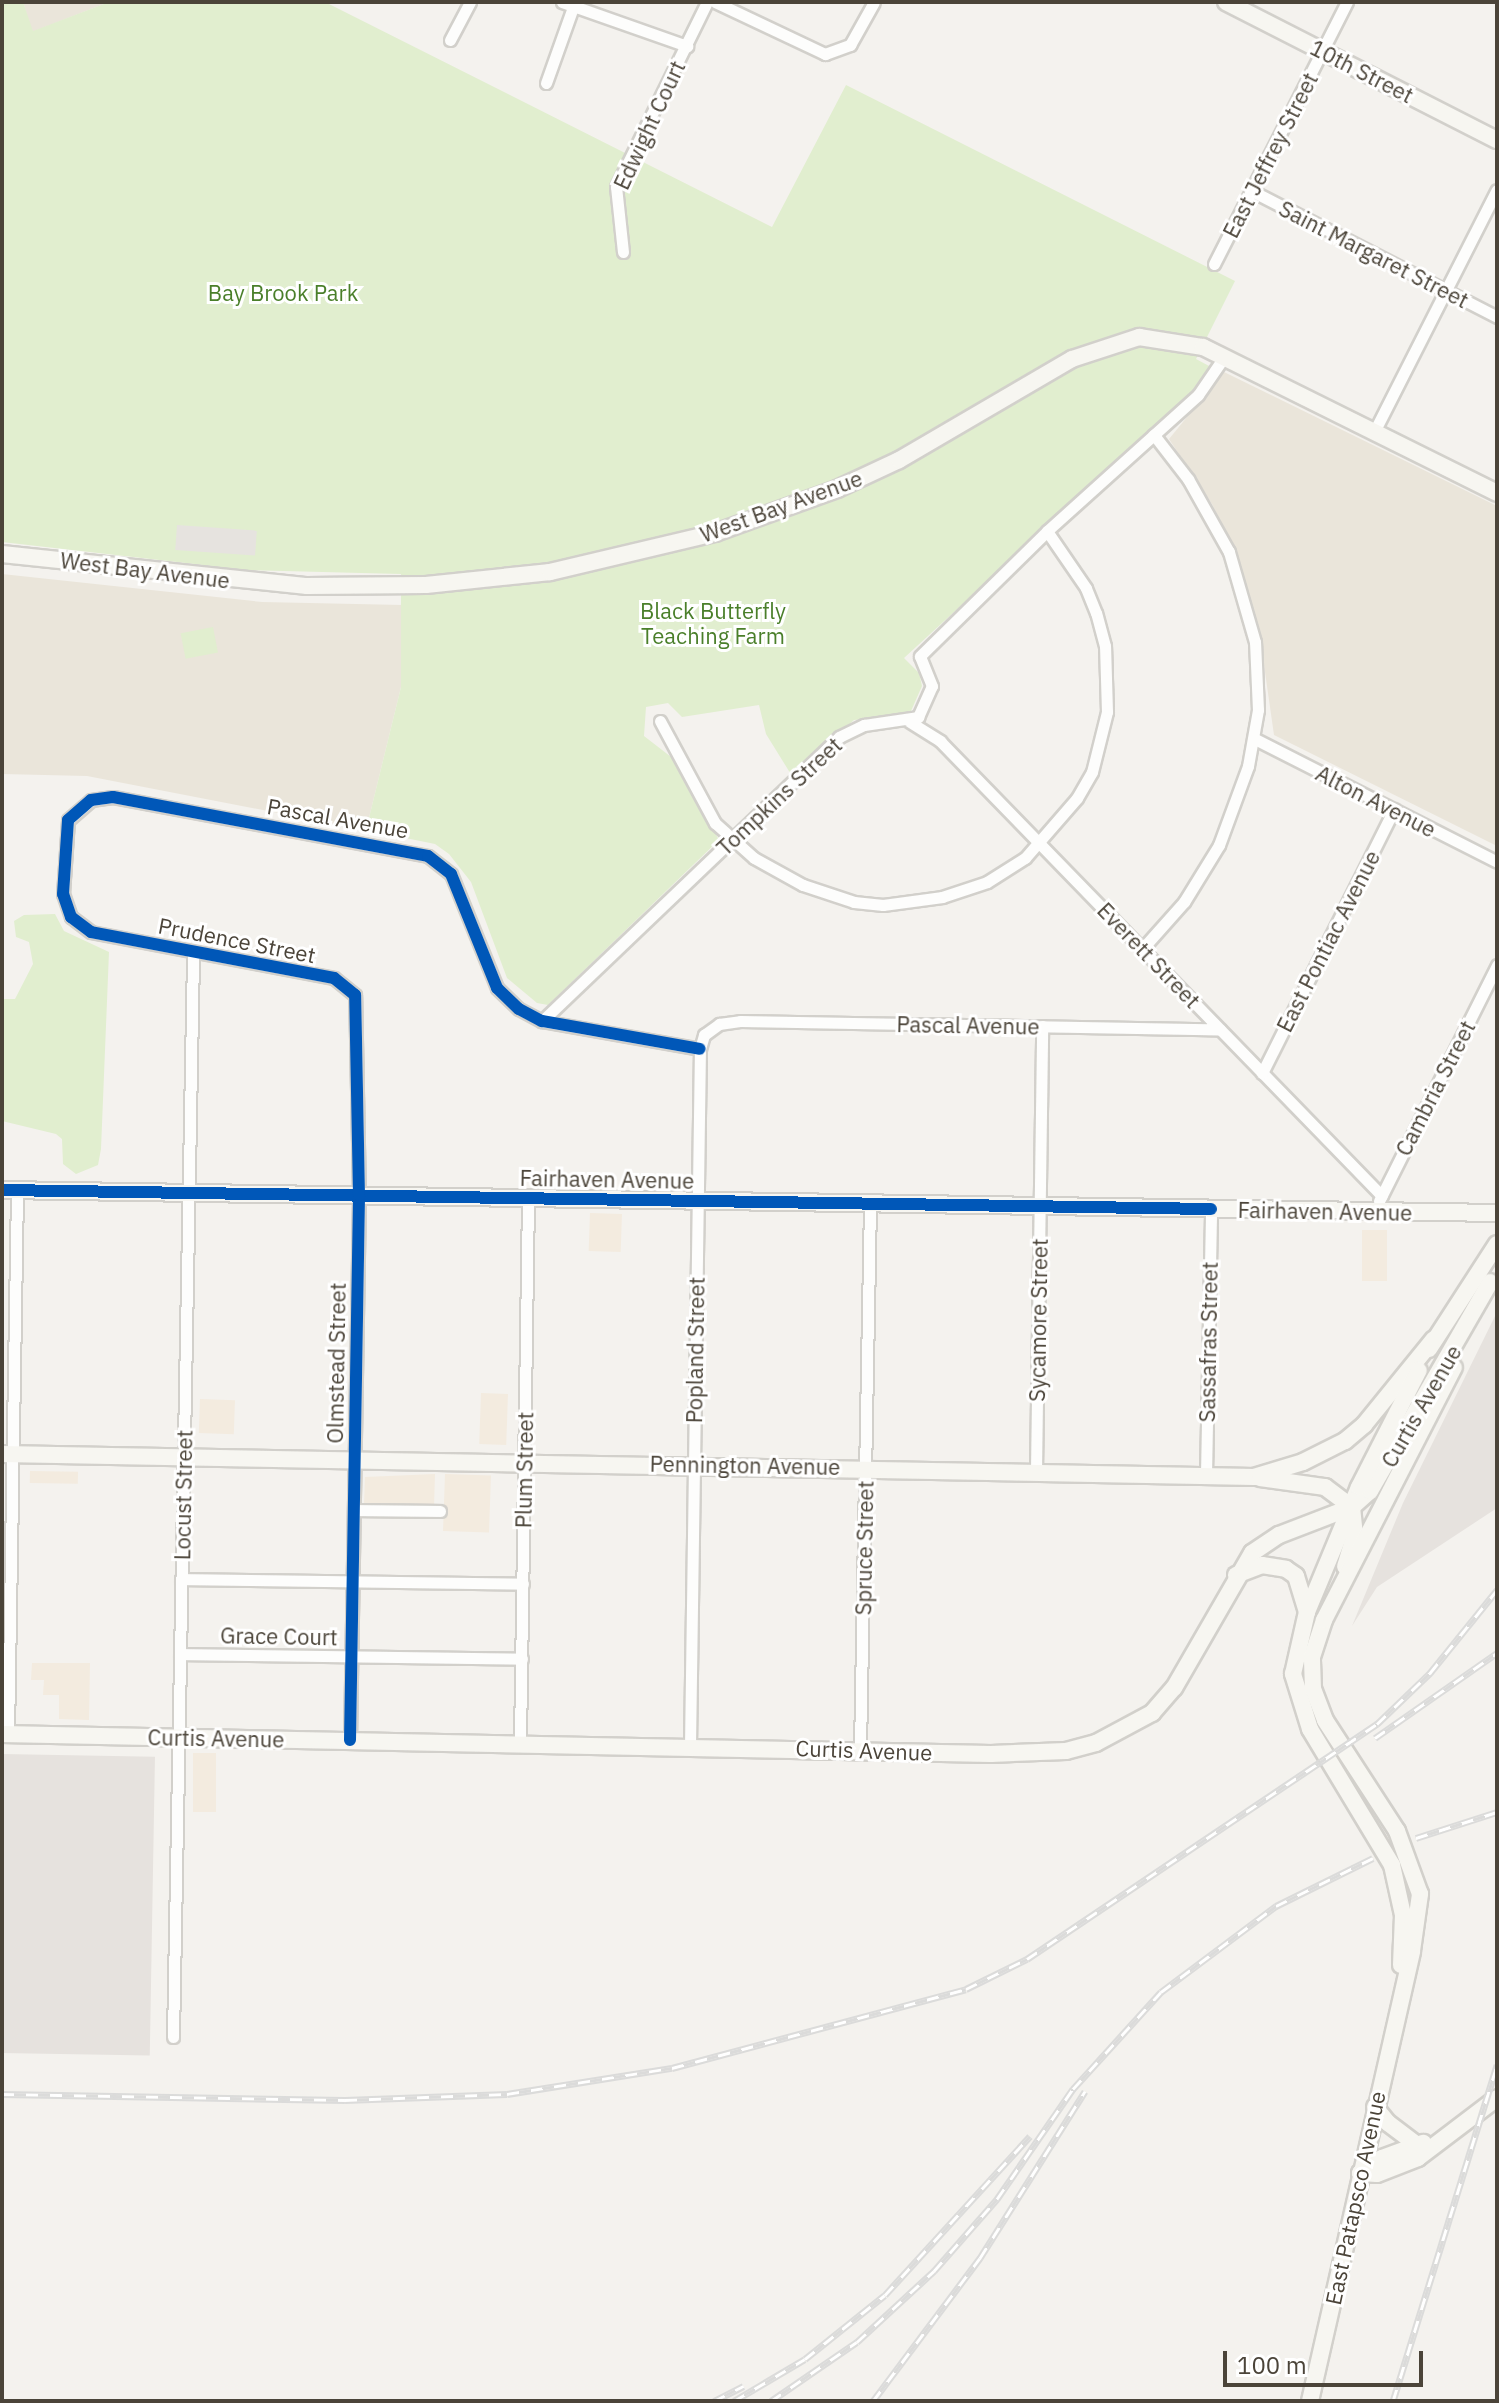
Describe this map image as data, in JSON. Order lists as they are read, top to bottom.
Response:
{
  "streets": {
    "main road": [
      "10th Street",
      "West Bay Avenue",
      "Fairhaven Avenue",
      "Curtis Avenue",
      "Pennington Avenue",
      "East Patapsco Avenue"
    ],
    "street": [
      "Edwight Court",
      "East Jeffrey Street",
      "Saint Margaret Street",
      "Tompkins Street",
      "Alton Avenue",
      "Pascal Avenue",
      "Prudence Street",
      "East Pontiac Avenue",
      "Everett Street",
      "Cambria Street",
      "Sycamore Street",
      "Sassafras Street",
      "Popland Street",
      "Olmstead Street",
      "Plum Street",
      "Locust Street",
      "Spruce Street",
      "Grace Court"
    ]
  },
  "crossings": [
    ["10th Street", "East Jeffrey Street"],
    ["East Jeffrey Street", "Saint Margaret Street"],
    ["Tompkins Street", "Pascal Avenue"],
    ["Tompkins Street", "Everett Street"],
    ["Alton Avenue", "East Pontiac Avenue"],
    ["Pascal Avenue", "Prudence Street"],
    ["Pascal Avenue", "Everett Street"],
    ["Pascal Avenue", "Sycamore Street"],
    ["Pascal Avenue", "Popland Street"],
    ["Prudence Street", "Olmstead Street"],
    ["Prudence Street", "Locust Street"],
    ["East Pontiac Avenue", "Everett Street"],
    ["Everett Street", "Cambria Street"],
    ["Everett Street", "Fairhaven Avenue"],
    ["Cambria Street", "Fairhaven Avenue"],
    ["Fairhaven Avenue", "Sycamore Street"],
    ["Fairhaven Avenue", "Sassafras Street"],
    ["Fairhaven Avenue", "Popland Street"],
    ["Fairhaven Avenue", "Olmstead Street"],
    ["Fairhaven Avenue", "Plum Street"],
    ["Fairhaven Avenue", "Locust Street"],
    ["Fairhaven Avenue", "Spruce Street"],
    ["Sycamore Street", "Pennington Avenue"],
    ["Sassafras Street", "Pennington Avenue"],
    ["Popland Street", "Curtis Avenue"],
    ["Popland Street", "Pennington Avenue"],
    ["Olmstead Street", "Curtis Avenue"],
    ["Olmstead Street", "Pennington Avenue"],
    ["Olmstead Street", "Grace Court"],
    ["Curtis Avenue", "Plum Street"],
    ["Curtis Avenue", "Locust Street"],
    ["Curtis Avenue", "Spruce Street"],
    ["Curtis Avenue", "East Patapsco Avenue"],
    ["Pennington Avenue", "Plum Street"],
    ["Pennington Avenue", "Locust Street"],
    ["Pennington Avenue", "Spruce Street"],
    ["Pennington Avenue", "East Patapsco Avenue"],
    ["Plum Street", "Grace Court"],
    ["Locust Street", "Grace Court"]
  ],
  "parks": ["Bay Brook Park", "Black Butterfly Teaching Farm"],
  "scale_bar": "100 m"
}
